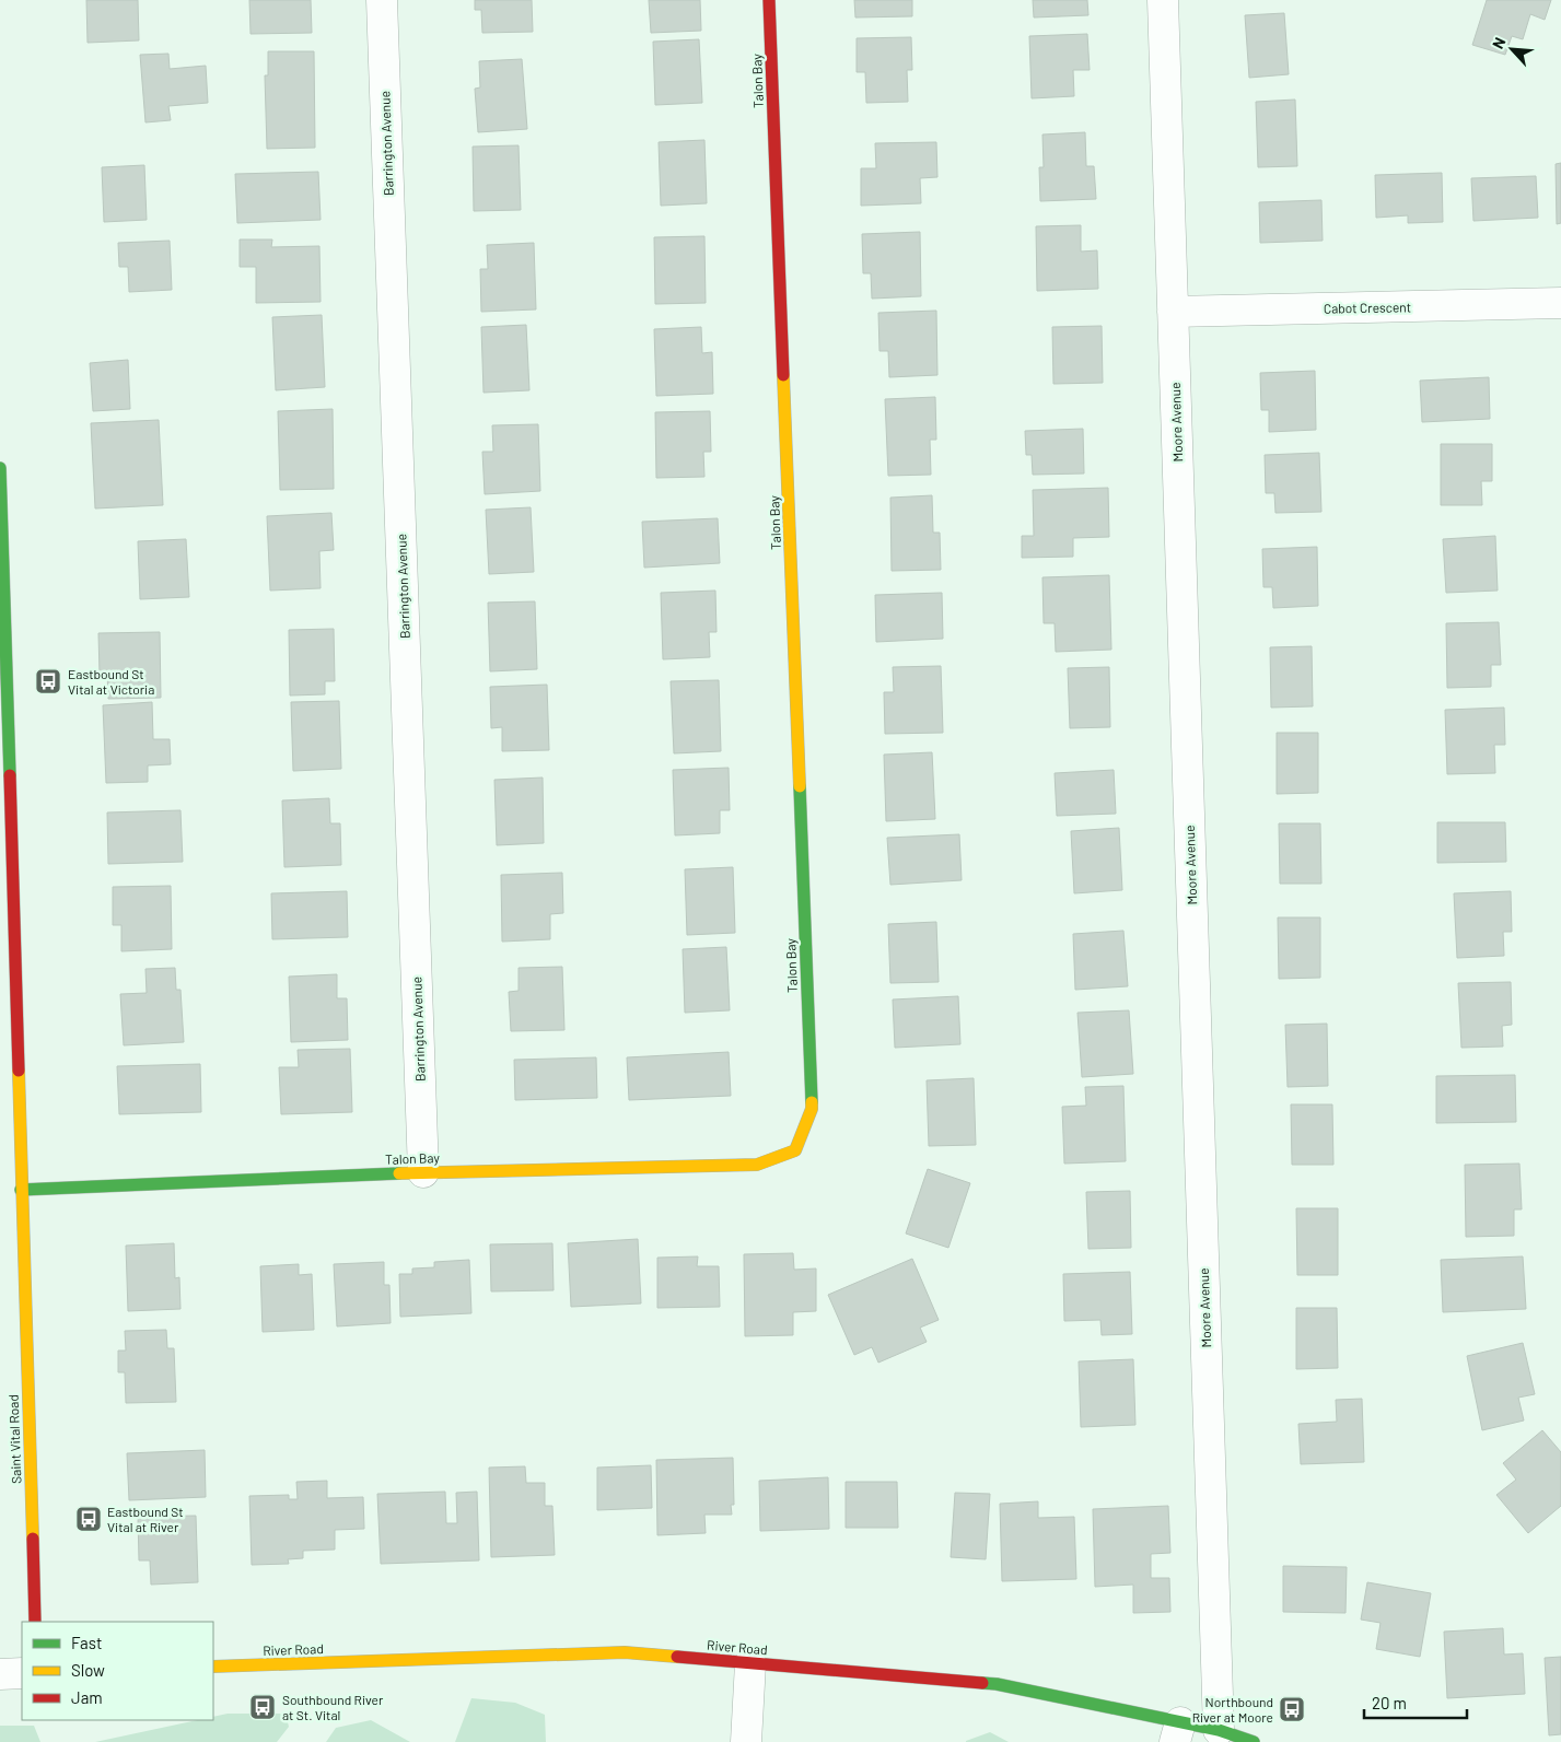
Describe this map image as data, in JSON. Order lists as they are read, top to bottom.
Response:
{
  "streets": {
    "street": [
      "Talon Bay",
      "Barrington Avenue",
      "Cabot Crescent",
      "Moore Avenue",
      "Saint Vital Road",
      "River Road"
    ]
  },
  "crossings": [
    ["Talon Bay", "Barrington Avenue"],
    ["Talon Bay", "Saint Vital Road"],
    ["Cabot Crescent", "Moore Avenue"],
    ["Moore Avenue", "River Road"]
  ],
  "places": {
    "bus stop": [
      "Eastbound St Vital at Victoria",
      "Eastbound St Vital at River",
      "Southbound River at St. Vital",
      "Northbound River at Moore"
    ]
  },
  "legend": ["Fast", "Slow", "Jam"],
  "scale_bar": "20 m",
  "north": "top left"
}
